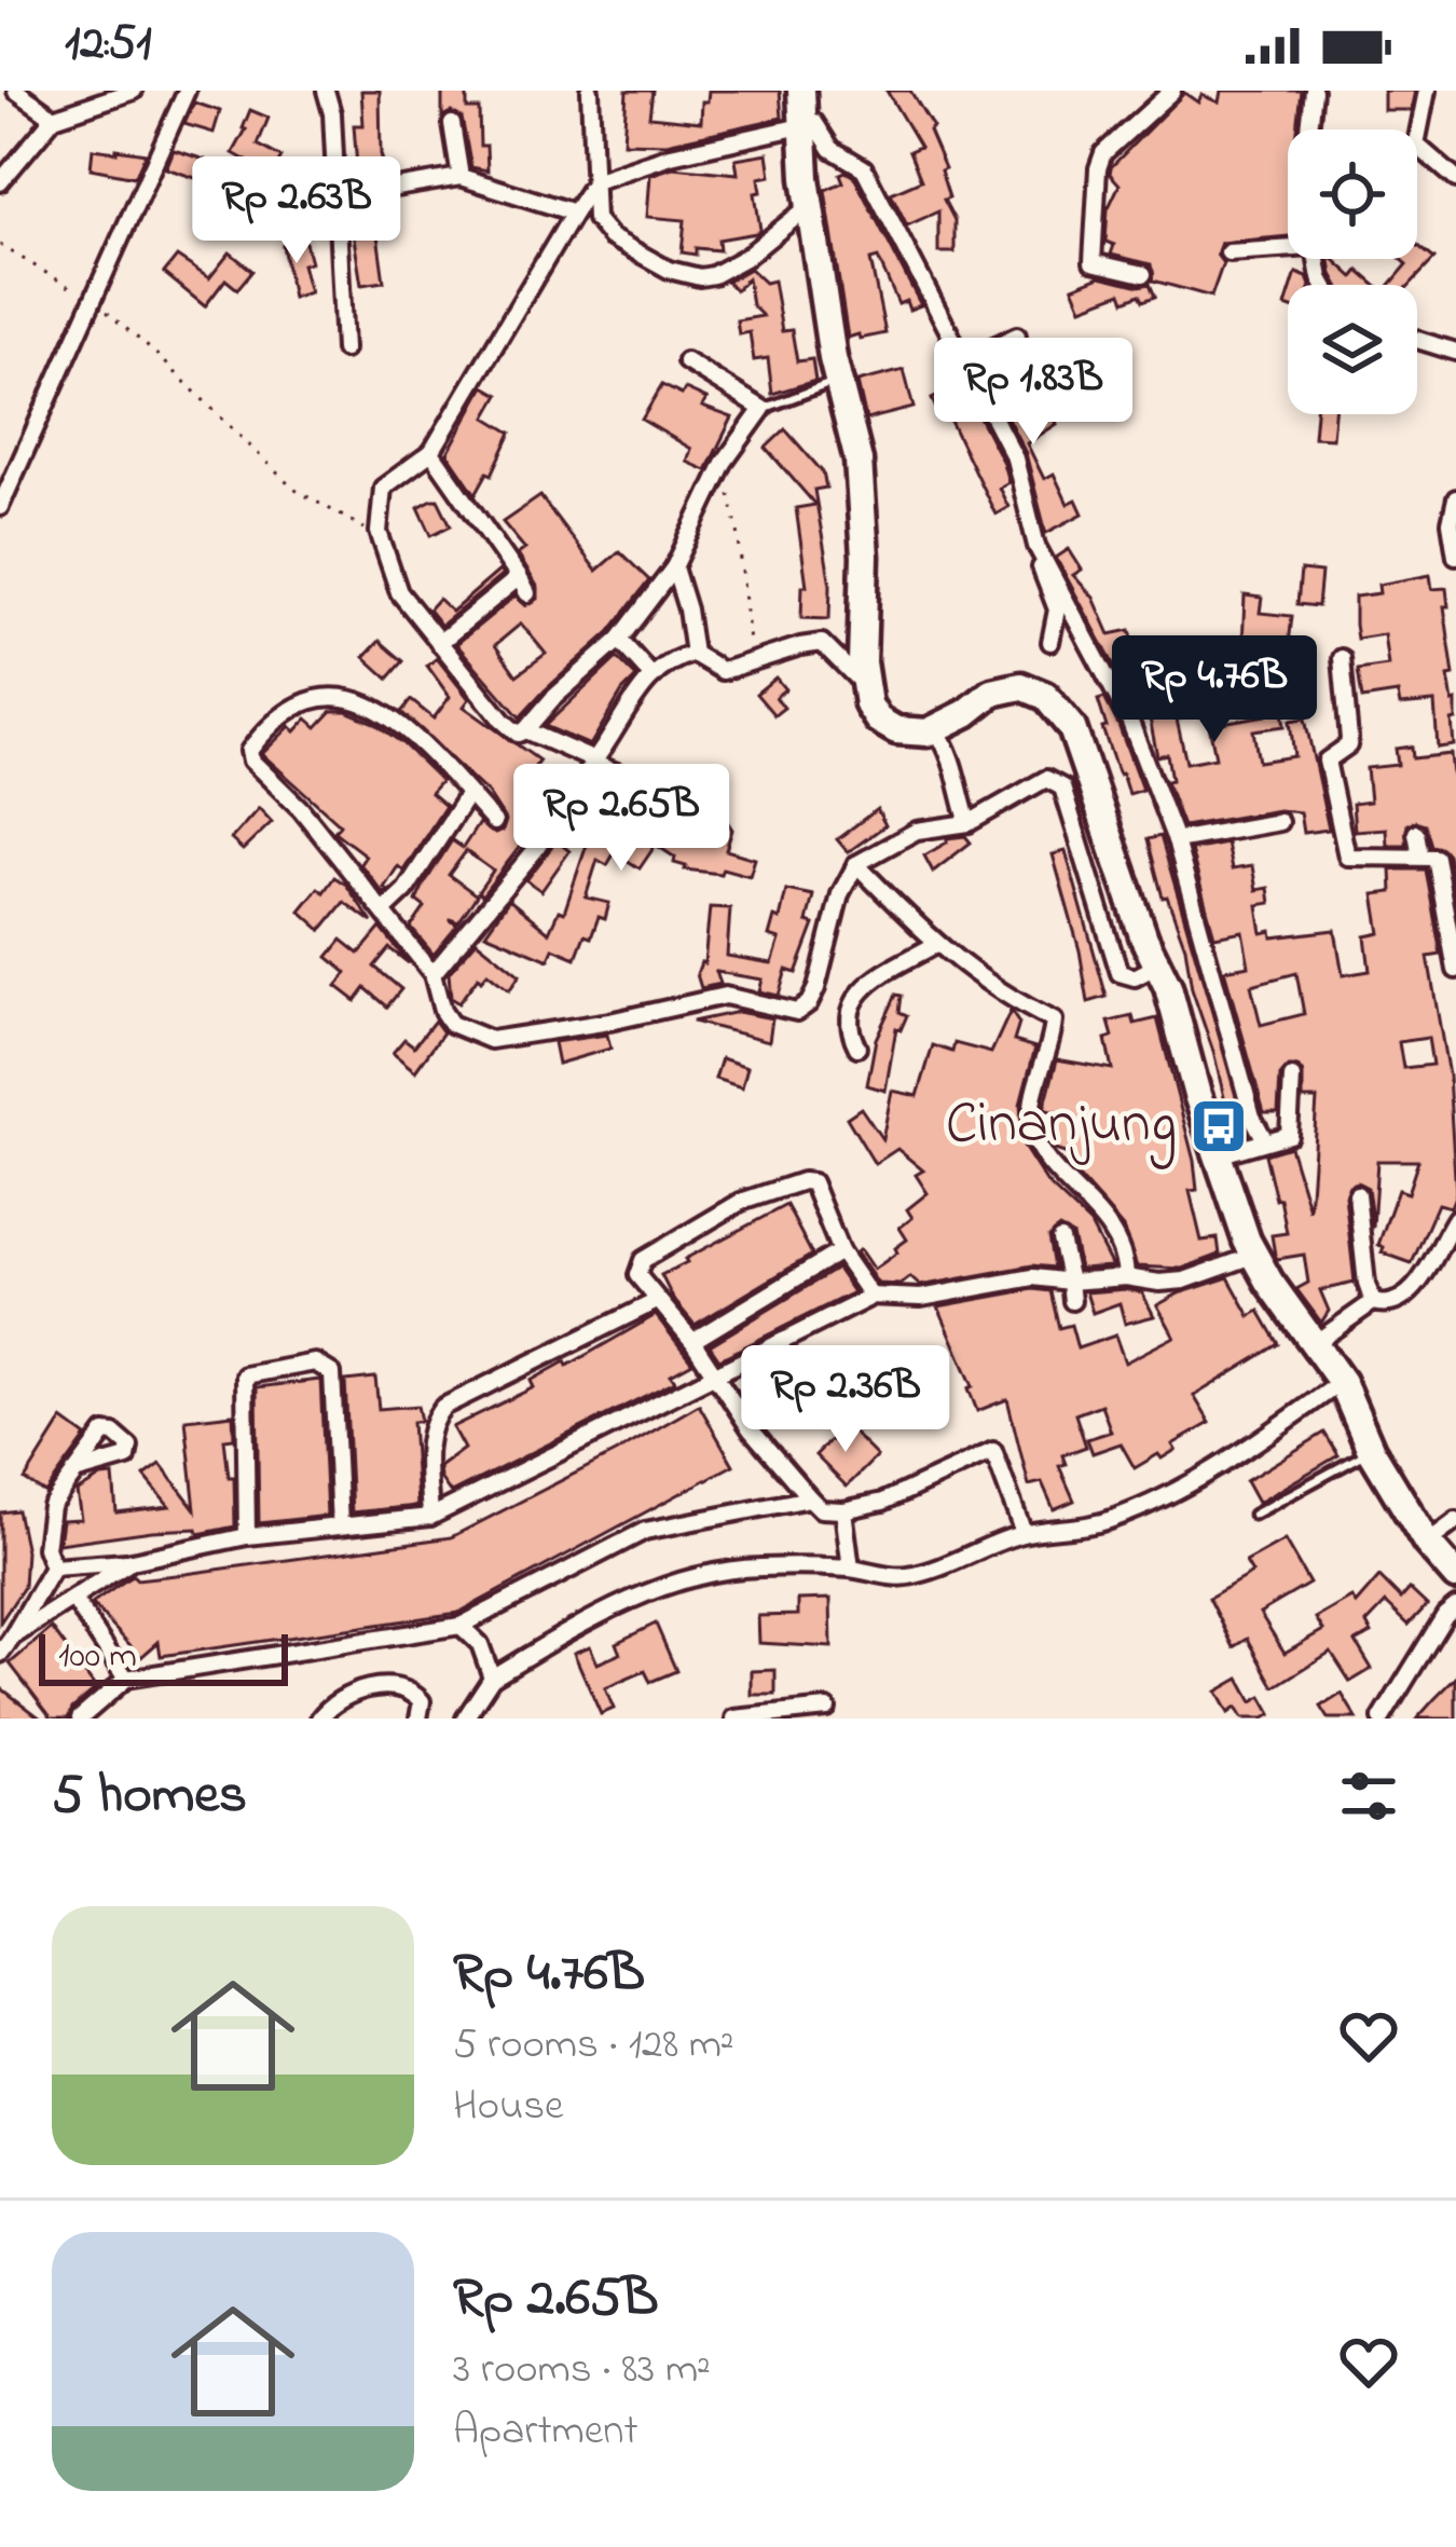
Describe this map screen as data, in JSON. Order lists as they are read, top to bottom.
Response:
{
  "places": {
    "bus stop": ["Cinanjung"]
  },
  "scale_bar": "100 m",
  "page": {
    "status": "12:51",
    "price": [
      "Rp 2.63B",
      "Rp 1.83B",
      "Rp 4.76B",
      "Rp 2.65B",
      "Rp 2.36B"
    ],
    "scale": "100 m",
    "heading": "5 homes",
    "list": [
      {
        "name": "Rp 4.76B",
        "note": "5 rooms · 128 m² · House"
      },
      {
        "name": "Rp 2.65B",
        "note": "3 rooms · 83 m² · Apartment"
      }
    ]
  }
}
